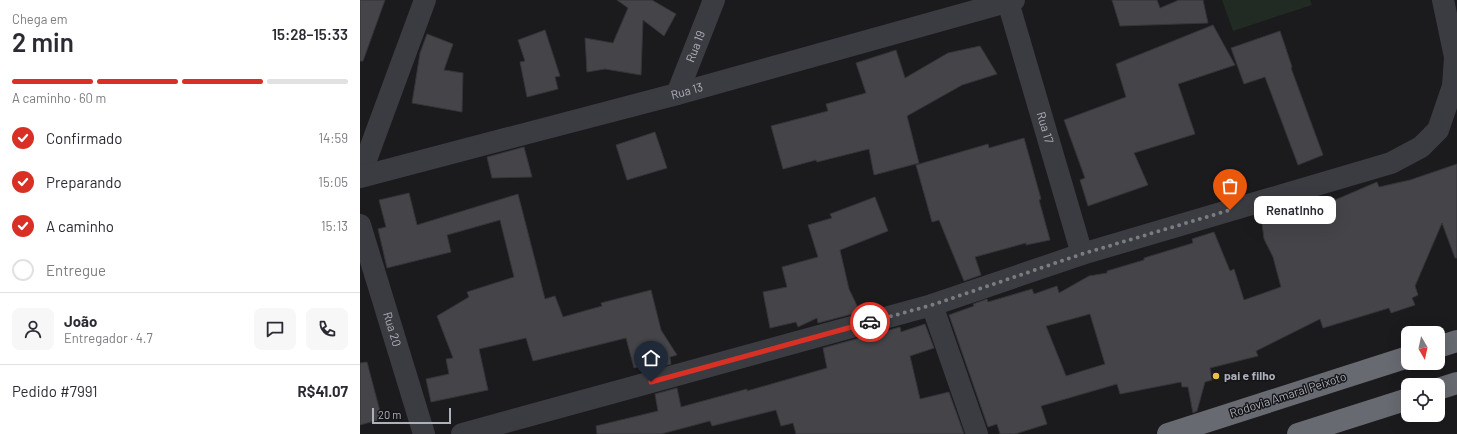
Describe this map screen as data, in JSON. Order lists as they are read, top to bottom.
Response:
{
  "streets": {
    "highway": ["Rodovia Amaral Peixoto"],
    "street": [
      "Rua 19",
      "Rua 13",
      "Rua 17",
      "Rua 20"
    ]
  },
  "crossings": [
    ["Rua 19", "Rua 13"],
    ["Rua 13", "Rua 17"]
  ],
  "places": ["Renatinho", "pai e filho"],
  "scale_bar": "20 m",
  "north": "bottom",
  "page": {
    "heading": ["2 min", "Chega em", "15:28–15:33"],
    "panel": [
      "João",
      "Entregador · 4.7",
      "Pedido #7991",
      "R$41.07"
    ],
    "bar": "A caminho · 60 m",
    "list": [
      ["Confirmado", "14:59"],
      ["Preparando", "15:05"],
      ["A caminho", "15:13"],
      "Entregue"
    ],
    "bubble": "Renatinho",
    "scale": "20 m"
  }
}
